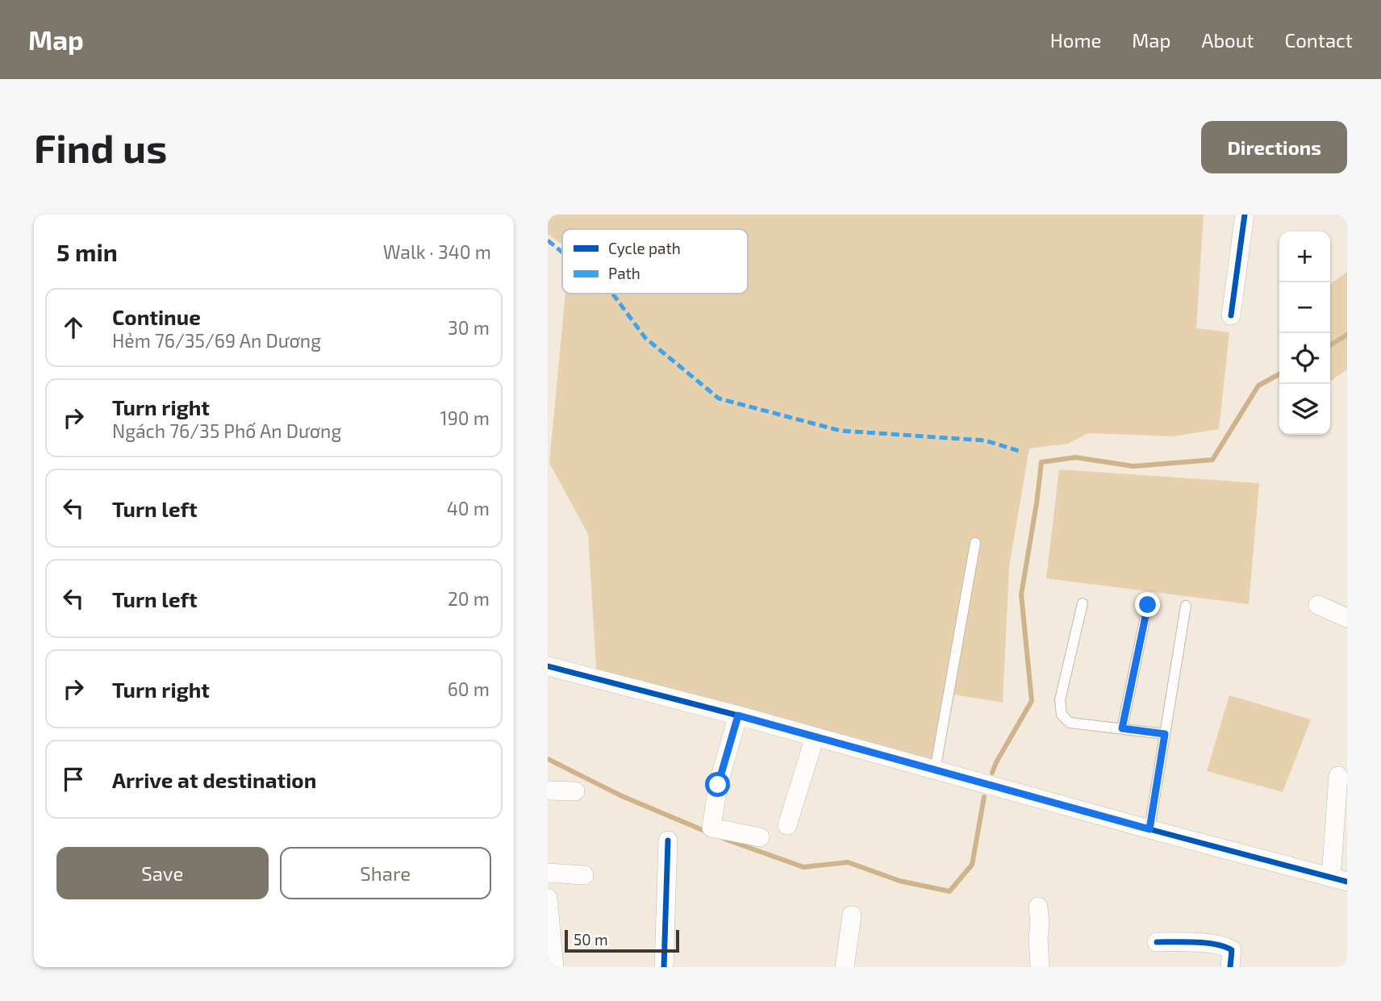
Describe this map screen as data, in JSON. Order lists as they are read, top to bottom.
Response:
{
  "legend": ["Cycle path", "Path"],
  "scale_bar": "50 m",
  "page": {
    "header": "Map",
    "nav": [
      "Home",
      "Map",
      "About",
      "Contact"
    ],
    "buttons": [
      "Directions",
      ["Save", "Share"]
    ],
    "title": "Find us",
    "heading": ["5 min", "Walk · 340 m"],
    "map_buttons": ["+", "−"],
    "list": [
      ["Continue", "Hẻm 76/35/69 An Dương", "30 m"],
      ["Turn right", "Ngách 76/35 Phố An Dương", "190 m"],
      ["Turn left", "40 m"],
      ["Turn left", "20 m"],
      ["Turn right", "60 m"],
      "Arrive at destination"
    ],
    "scale": "50 m"
  }
}
